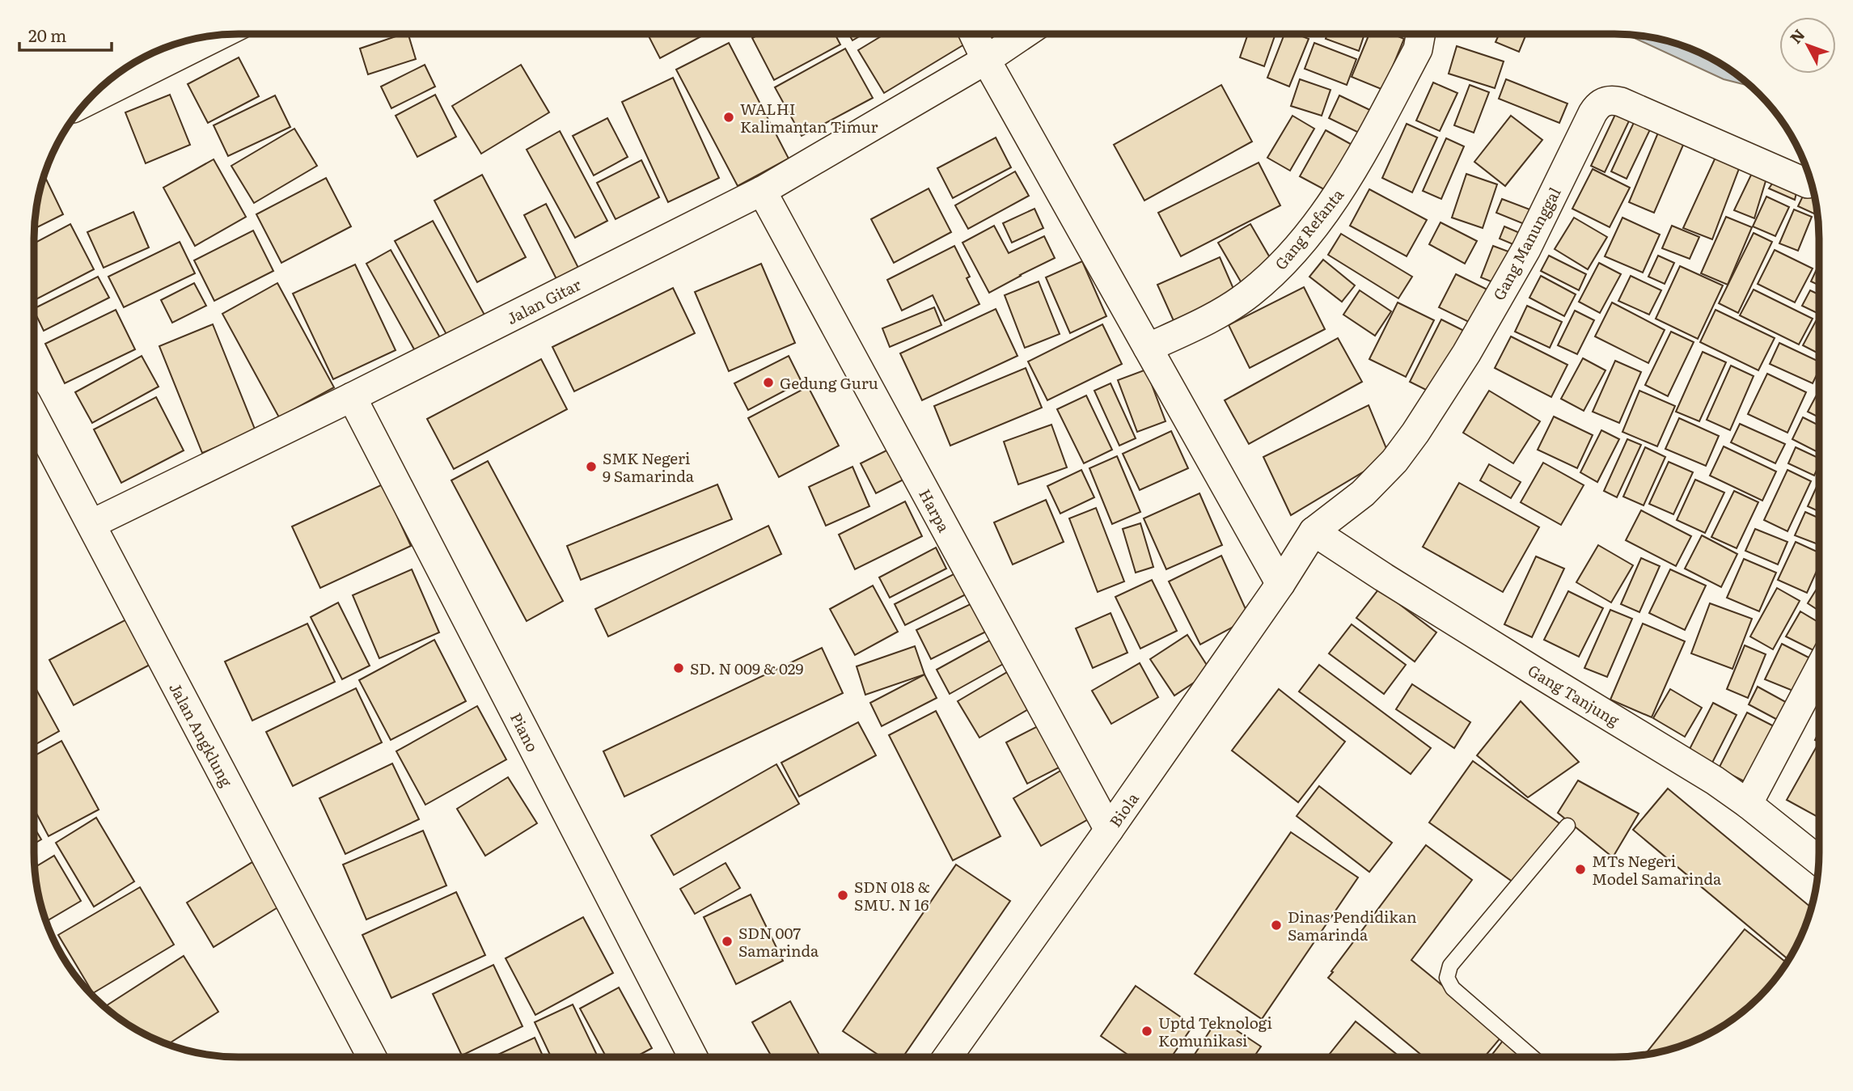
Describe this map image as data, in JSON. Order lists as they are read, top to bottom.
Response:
{
  "streets": {
    "street": [
      "Gang Refanta",
      "Gang Manunggal",
      "Jalan Gitar",
      "Harpa",
      "Gang Tanjung",
      "Piano",
      "Jalan Angklung",
      "Biola"
    ]
  },
  "crossings": [
    ["Gang Manunggal", "Gang Tanjung"],
    ["Gang Manunggal", "Biola"],
    ["Jalan Gitar", "Harpa"],
    ["Jalan Gitar", "Piano"],
    ["Jalan Gitar", "Jalan Angklung"],
    ["Harpa", "Biola"],
    ["Gang Tanjung", "Biola"]
  ],
  "places": [
    "WALHI Kalimantan Timur",
    "Gedung Guru",
    "SMK Negeri 9 Samarinda",
    "SD. N 009 & 029",
    "MTs Negeri Model Samarinda",
    "SDN 018 & SMU. N 16",
    "Dinas Pendidikan Samarinda",
    "SDN 007 Samarinda",
    "Uptd Teknologi Komunikasi"
  ],
  "scale_bar": "20 m",
  "north": "top left"
}
